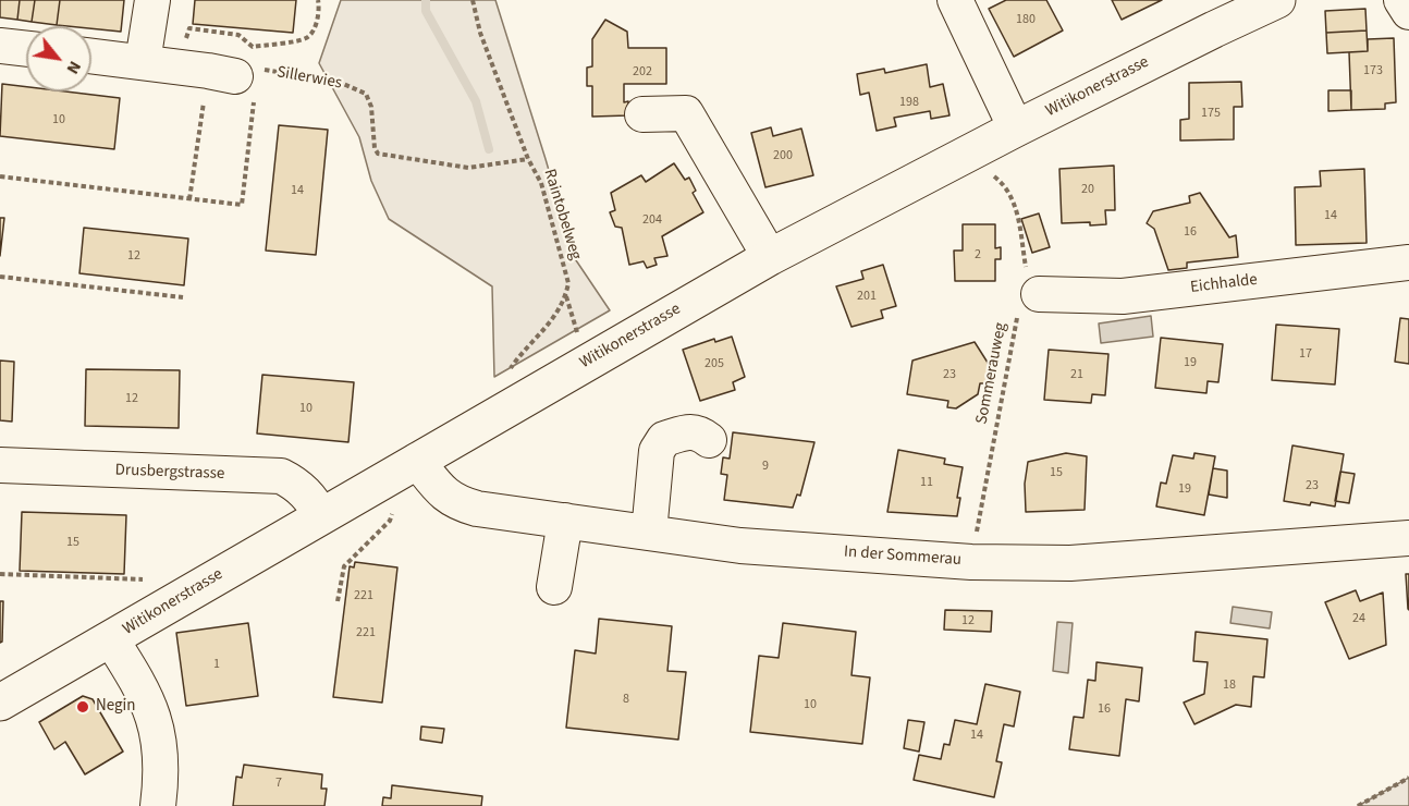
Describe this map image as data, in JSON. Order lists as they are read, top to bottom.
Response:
{
  "streets": {
    "main road": ["Witikonerstrasse"],
    "street": ["Eichhalde", "Drusbergstrasse", "In der Sommerau"],
    "path": ["Sillerwies", "Raintobelweg", "Sommerauweg"]
  },
  "crossings": [
    ["Sillerwies", "Raintobelweg"],
    ["Witikonerstrasse", "Drusbergstrasse"],
    ["Witikonerstrasse", "In der Sommerau"],
    ["Eichhalde", "Sommerauweg"],
    ["Sommerauweg", "In der Sommerau"]
  ],
  "places": ["Negin"],
  "house_numbers": [
    "180",
    "173",
    "202",
    "198",
    "175",
    "10",
    "200",
    "20",
    "14",
    "14",
    "204",
    "16",
    "2",
    "12",
    "201",
    "17",
    "19",
    "205",
    "23",
    "21",
    "12",
    "10",
    "9",
    "15",
    "11",
    "23",
    "19",
    "15",
    "221",
    "24",
    "12",
    "221",
    "1",
    "18",
    "8",
    "10",
    "16",
    "14",
    "7"
  ],
  "north": "bottom right"
}
